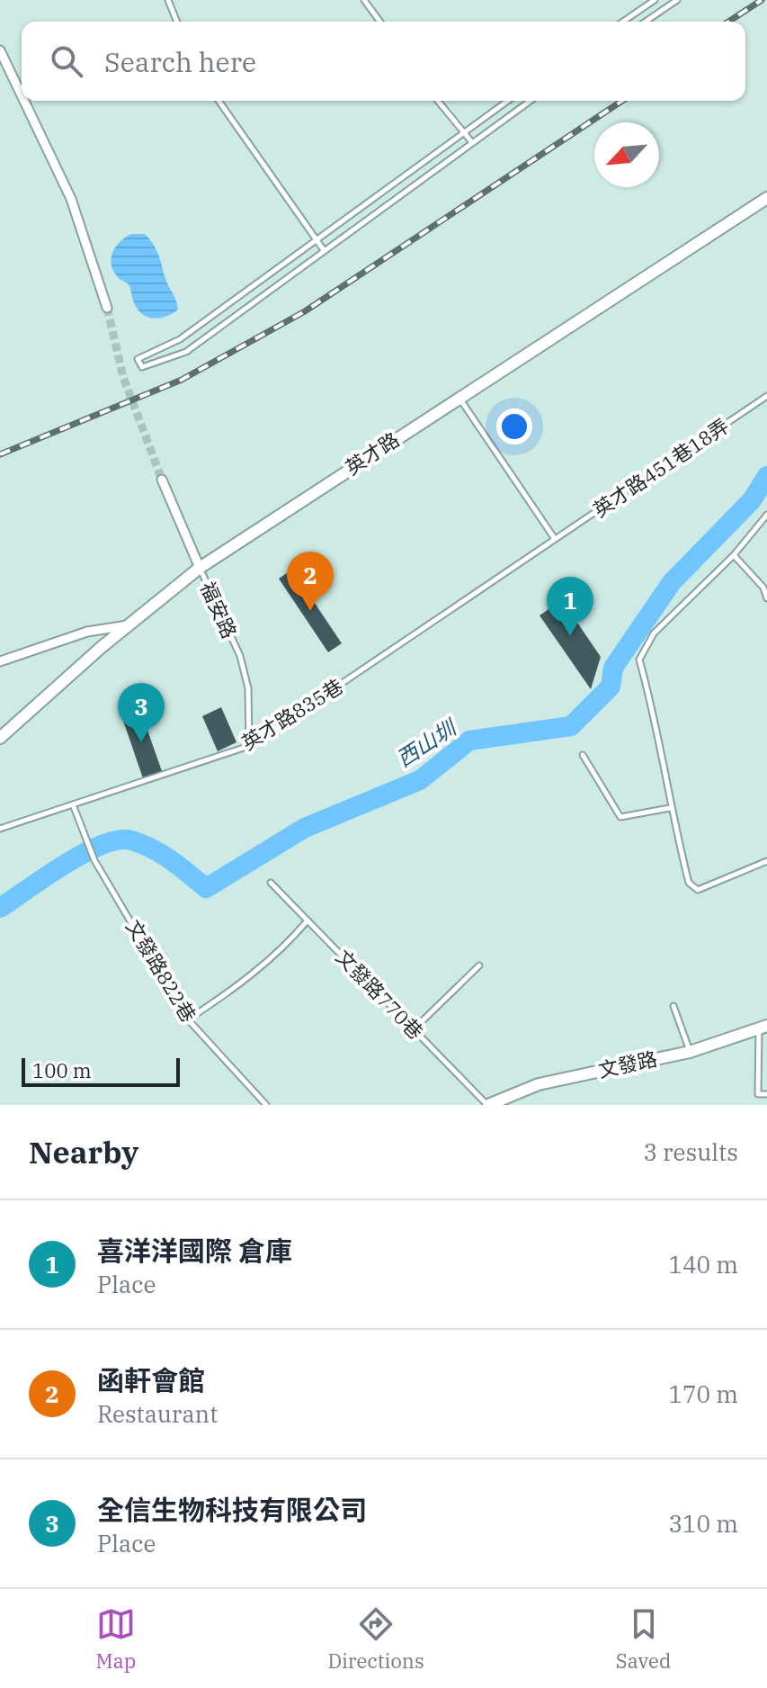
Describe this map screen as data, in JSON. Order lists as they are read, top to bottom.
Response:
{
  "streets": {
    "street": ["英才路", "福安路", "文發路"],
    "lane": [
      "英才路451巷18弄",
      "英才路835巷",
      "文發路822巷",
      "文發路770巷"
    ]
  },
  "crossings": [
    ["英才路", "福安路"],
    ["英才路451巷18弄", "英才路835巷"],
    ["福安路", "英才路835巷"],
    ["英才路835巷", "文發路822巷"],
    ["文發路770巷", "文發路"]
  ],
  "water": ["西山圳"],
  "scale_bar": "100 m",
  "north": "bottom left",
  "page": {
    "search": "Search here",
    "pins": ["2", "1", "3"],
    "scale": "100 m",
    "heading": ["Nearby", "3 results"],
    "list": [
      {
        "mark": "1",
        "name": "喜洋洋國際 倉庫",
        "note": "Place",
        "value": "140 m"
      },
      {
        "mark": "2",
        "name": "函軒會館",
        "note": "Restaurant",
        "value": "170 m"
      },
      {
        "mark": "3",
        "name": "全信生物科技有限公司",
        "note": "Place",
        "value": "310 m"
      }
    ],
    "nav": ["Map", "Directions", "Saved"]
  }
}
